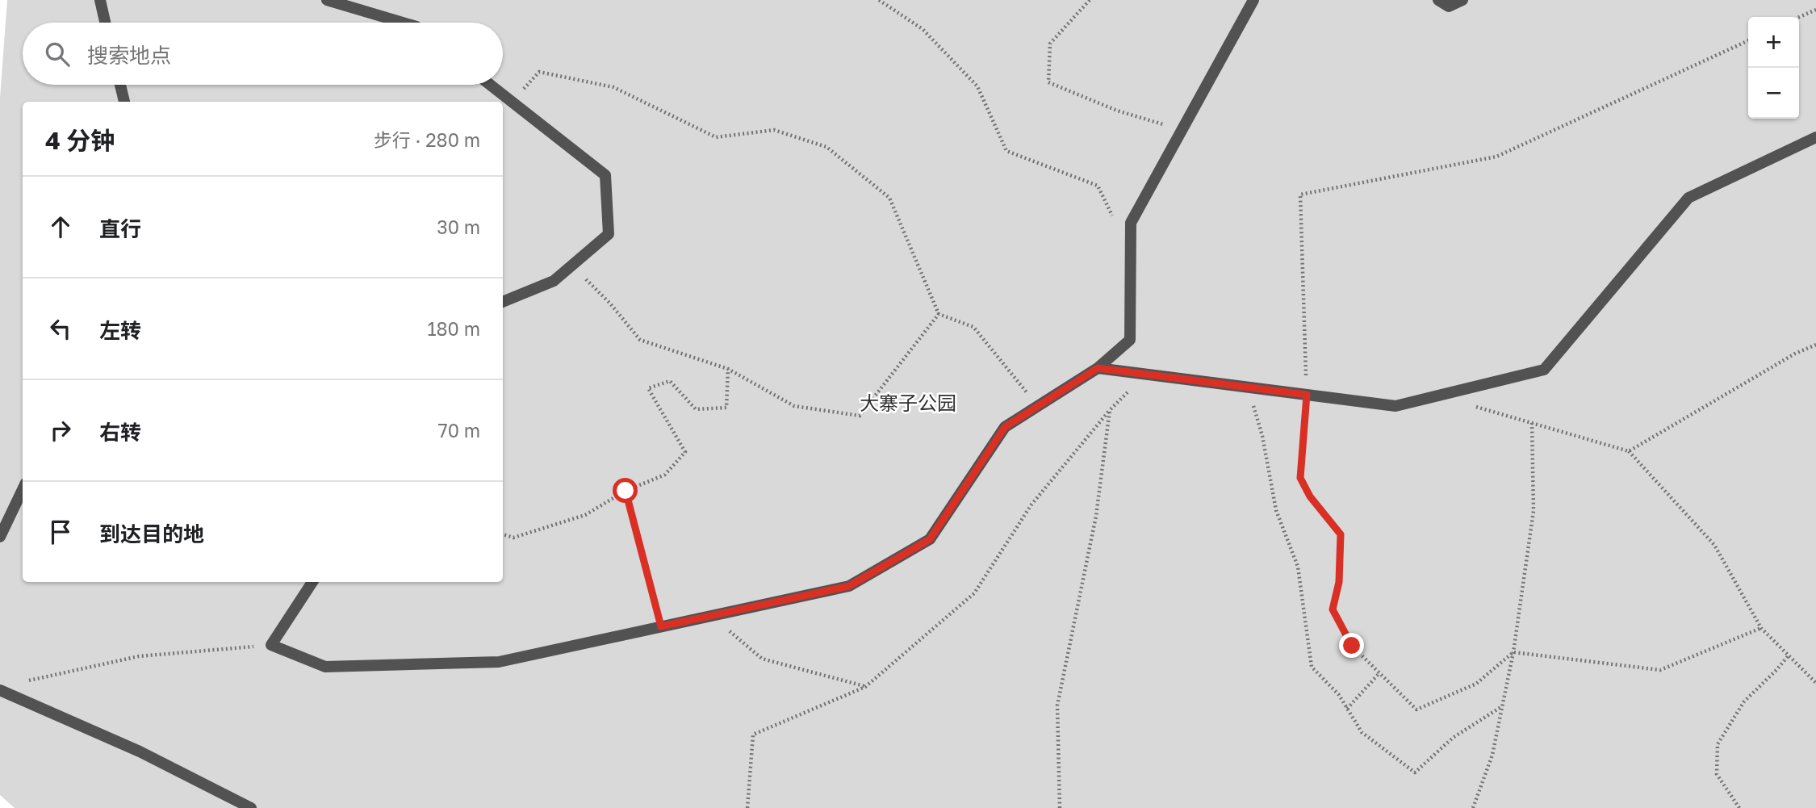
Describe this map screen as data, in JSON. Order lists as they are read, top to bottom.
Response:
{
  "parks": ["大寨子公园"],
  "page": {
    "map_buttons": ["+", "−"],
    "search": "搜索地点",
    "heading": ["4 分钟", "步行 · 280 m"],
    "list": [
      ["直行", "30 m"],
      ["左转", "180 m"],
      ["右转", "70 m"],
      "到达目的地"
    ]
  }
}
